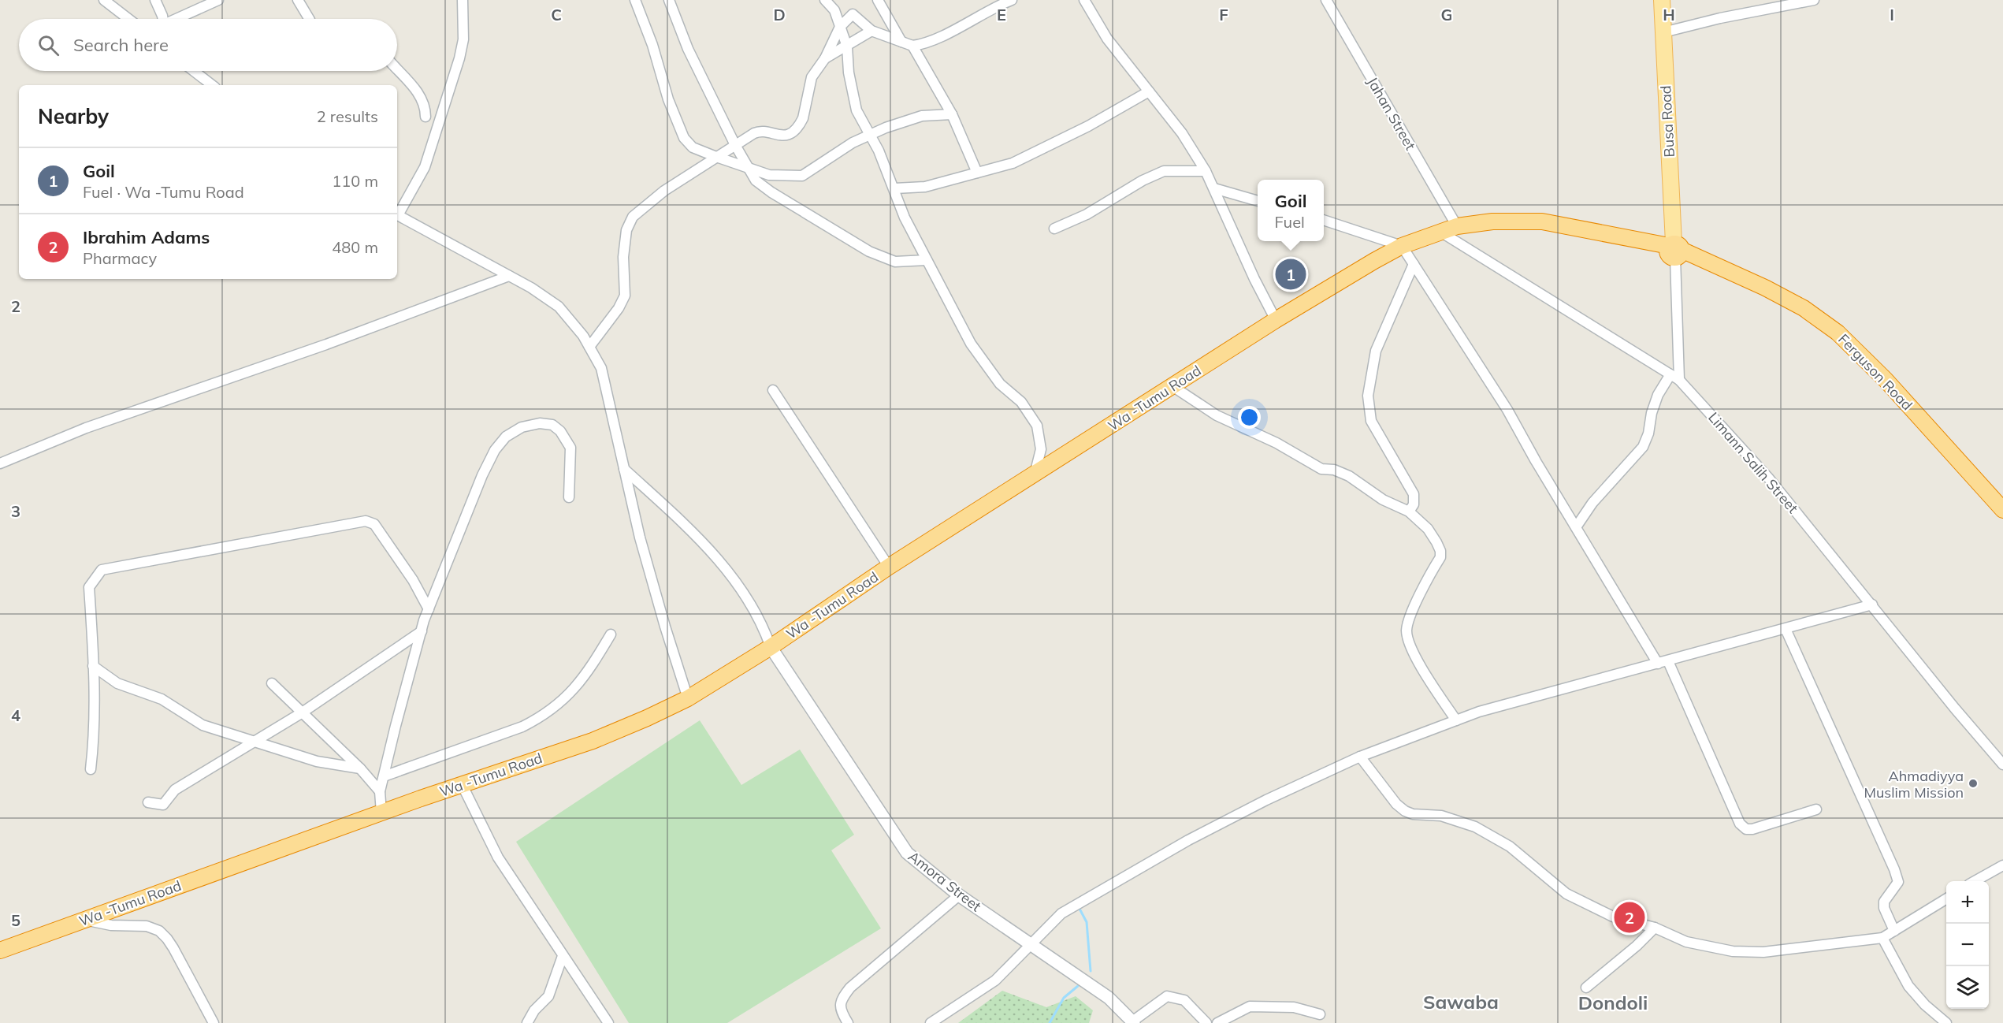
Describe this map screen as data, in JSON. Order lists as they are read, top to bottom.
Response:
{
  "streets": {
    "highway": ["Ferguson Road", "Wa -Tumu Road"],
    "main road": ["Busa Road"],
    "street": ["Jahan Street", "Limann Salih Street", "Amora Street"]
  },
  "crossings": [
    ["Jahan Street", "Wa -Tumu Road"],
    ["Busa Road", "Ferguson Road"],
    ["Busa Road", "Wa -Tumu Road"],
    ["Ferguson Road", "Wa -Tumu Road"],
    ["Wa -Tumu Road", "Limann Salih Street"],
    ["Wa -Tumu Road", "Amora Street"]
  ],
  "districts": ["Sawaba", "Dondoli"],
  "places": ["Ahmadiyya Muslim Mission"],
  "page": {
    "search": "Search here",
    "heading": ["Nearby", "2 results"],
    "list": [
      {
        "mark": "1",
        "name": "Goil",
        "note": "Fuel · Wa -Tumu Road",
        "value": "110 m"
      },
      {
        "mark": "2",
        "name": "Ibrahim Adams",
        "note": "Pharmacy",
        "value": "480 m"
      }
    ],
    "popup": ["Goil", "Fuel"],
    "pins": ["1", "2"],
    "map_buttons": ["+", "−"]
  },
  "grid": {
    "columns": [
      "C",
      "D",
      "E",
      "F",
      "G",
      "H",
      "I"
    ],
    "rows": [
      "2",
      "3",
      "4",
      "5"
    ]
  }
}
